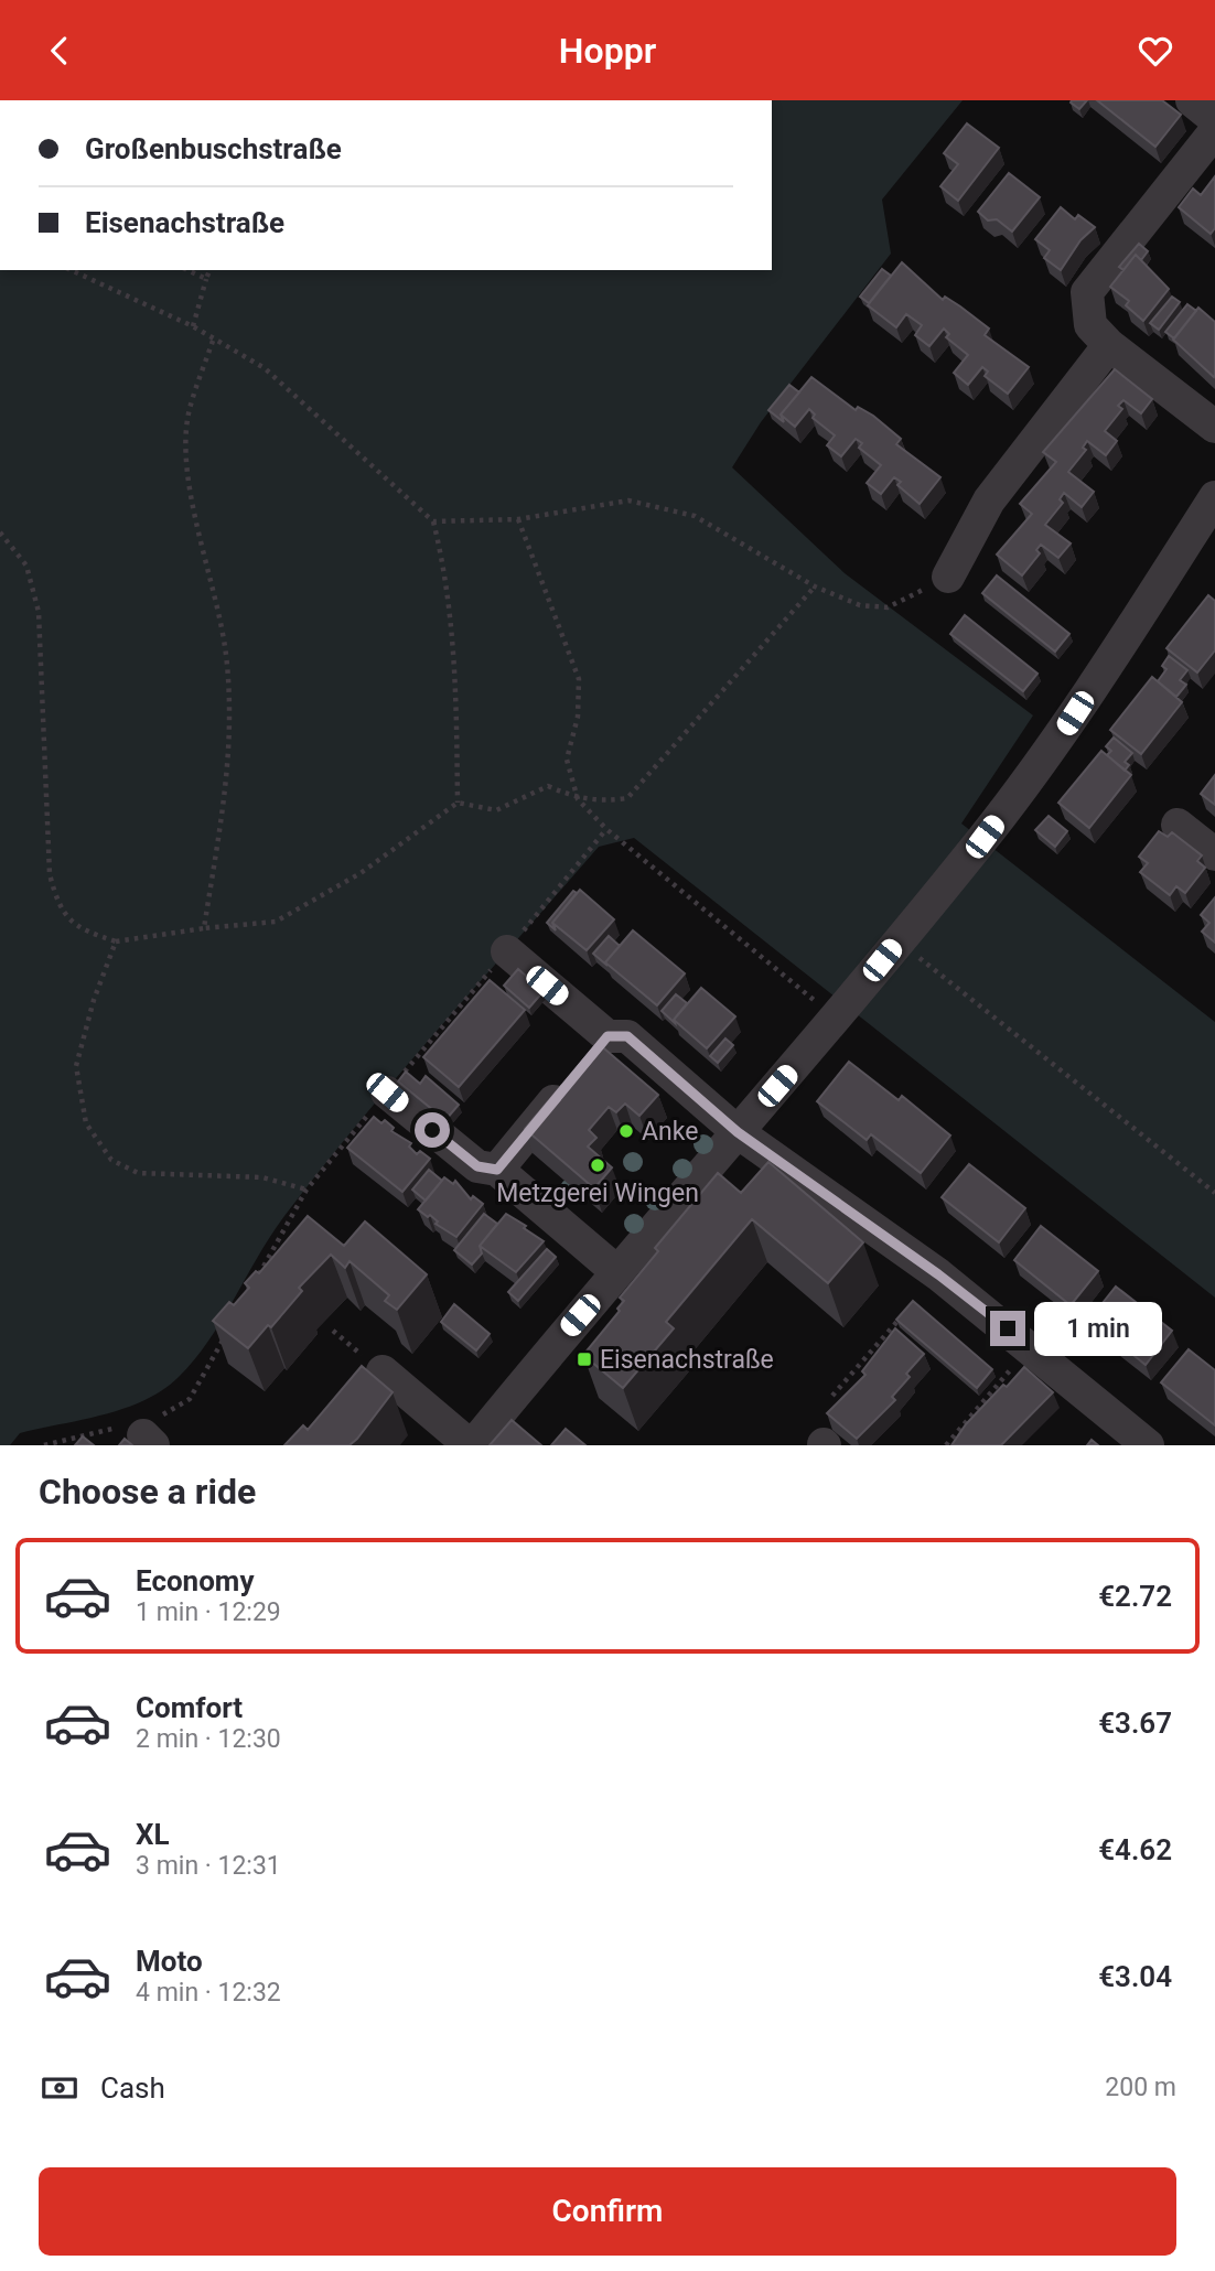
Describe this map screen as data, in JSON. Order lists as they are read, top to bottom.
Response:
{
  "places": {
    "other": ["Anke", "Metzgerei Wingen"],
    "transit": ["Eisenachstraße"]
  },
  "page": {
    "header": "Hoppr",
    "banner": ["Großenbuschstraße", "Eisenachstraße"],
    "bubble": "1 min",
    "heading": "Choose a ride",
    "list": [
      {
        "name": "Economy",
        "note": "1 min · 12:29",
        "value": "€2.72"
      },
      {
        "name": "Comfort",
        "note": "2 min · 12:30",
        "value": "€3.67"
      },
      {
        "name": "XL",
        "note": "3 min · 12:31",
        "value": "€4.62"
      },
      {
        "name": "Moto",
        "note": "4 min · 12:32",
        "value": "€3.04"
      }
    ],
    "pay": ["Cash", "200 m"],
    "buttons": "Confirm"
  }
}
